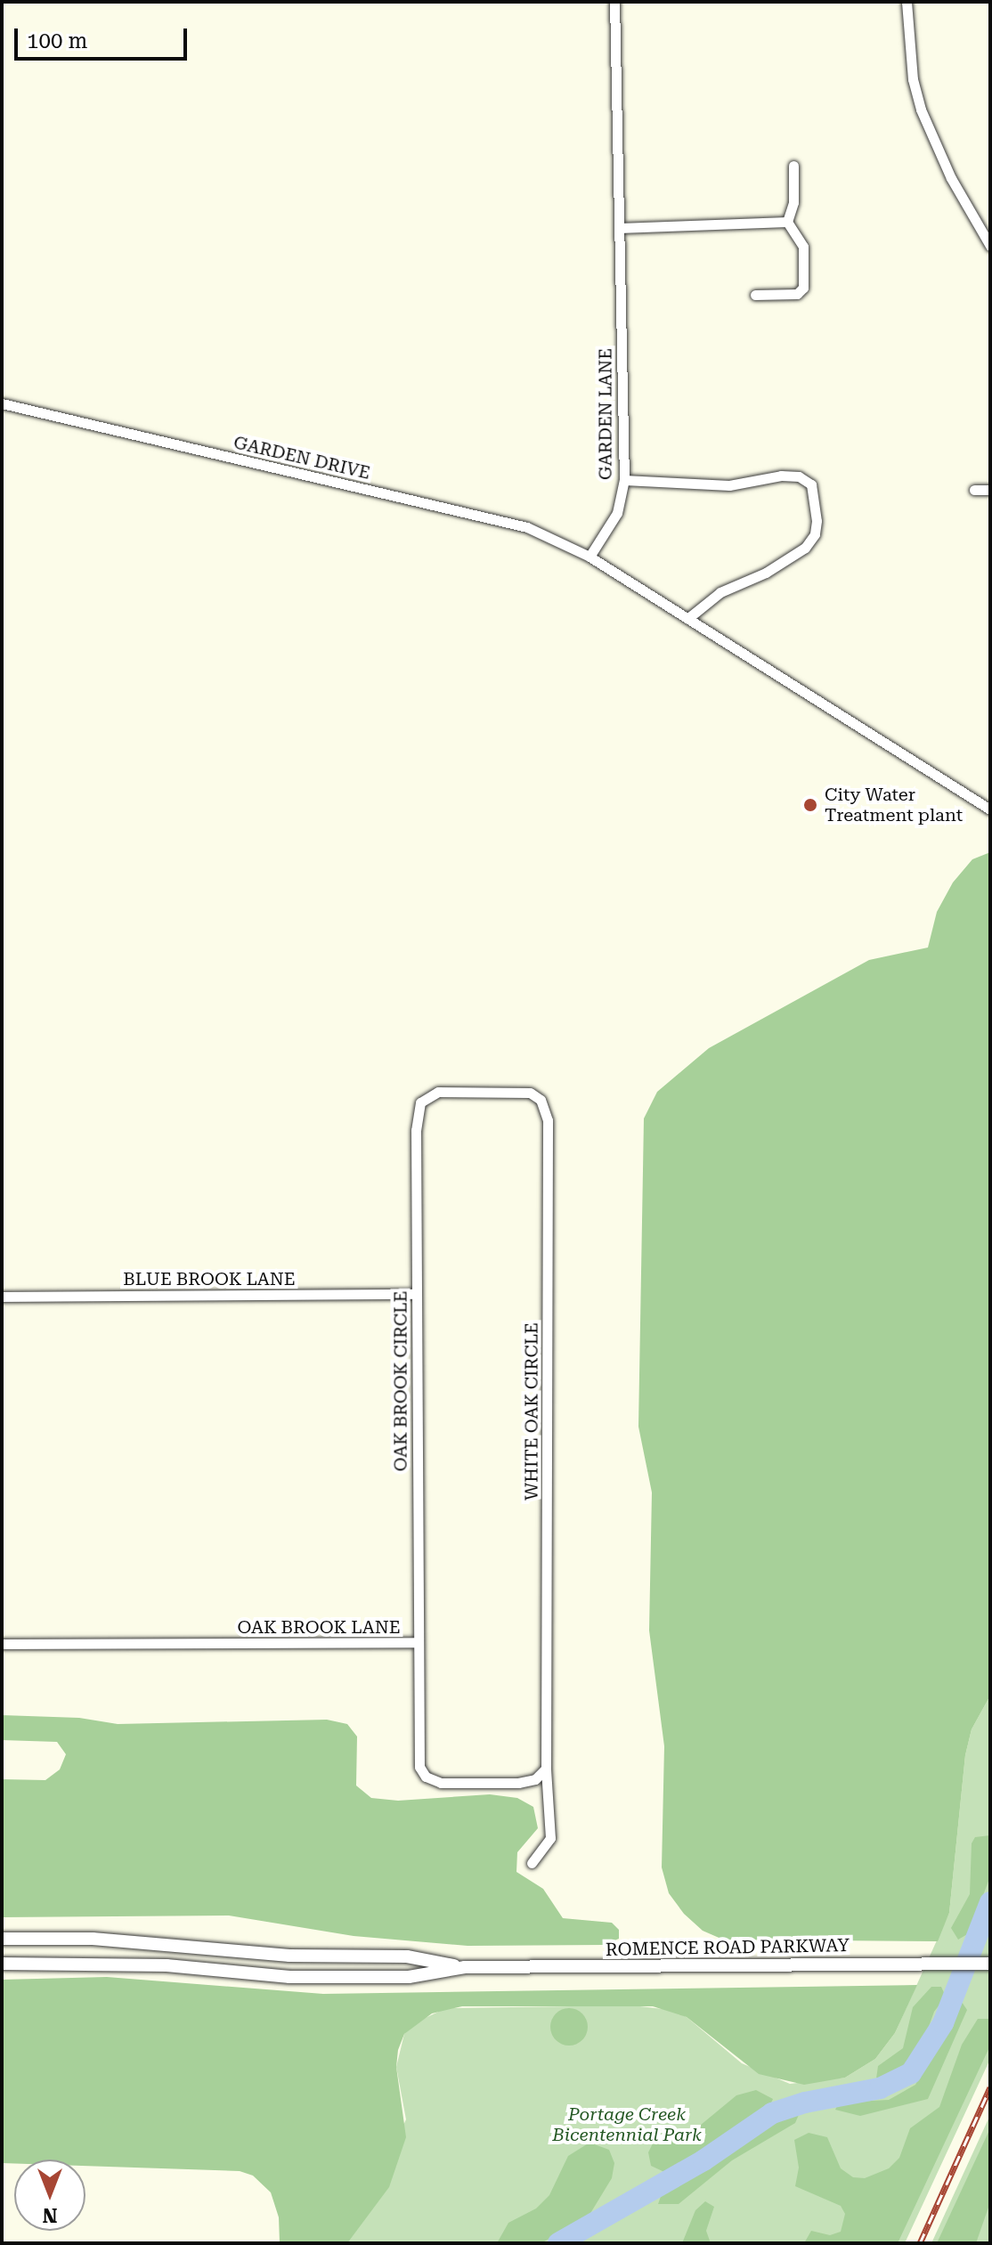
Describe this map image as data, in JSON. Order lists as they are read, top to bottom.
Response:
{
  "streets": {
    "street": [
      "GARDEN LANE",
      "GARDEN DRIVE",
      "BLUE BROOK LANE",
      "OAK BROOK CIRCLE",
      "WHITE OAK CIRCLE",
      "OAK BROOK LANE",
      "ROMENCE ROAD PARKWAY"
    ]
  },
  "crossings": [
    ["GARDEN LANE", "GARDEN DRIVE"],
    ["BLUE BROOK LANE", "OAK BROOK CIRCLE"],
    ["OAK BROOK CIRCLE", "WHITE OAK CIRCLE"],
    ["OAK BROOK CIRCLE", "OAK BROOK LANE"],
    ["WHITE OAK CIRCLE", "OAK BROOK LANE"]
  ],
  "parks": ["Portage Creek Bicentennial Park"],
  "places": ["City Water Treatment plant"],
  "scale_bar": "100 m",
  "north": "bottom"
}
